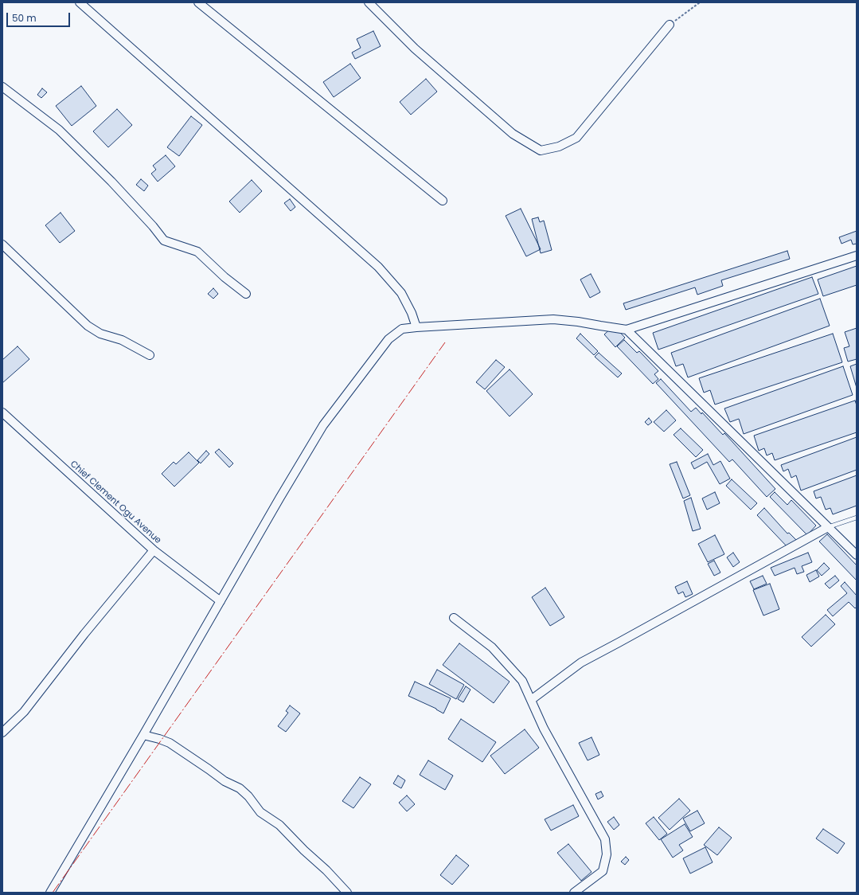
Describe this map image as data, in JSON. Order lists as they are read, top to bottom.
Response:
{
  "streets": {
    "street": ["Chief Clement Ogu Avenue"]
  },
  "scale_bar": "50 m"
}
